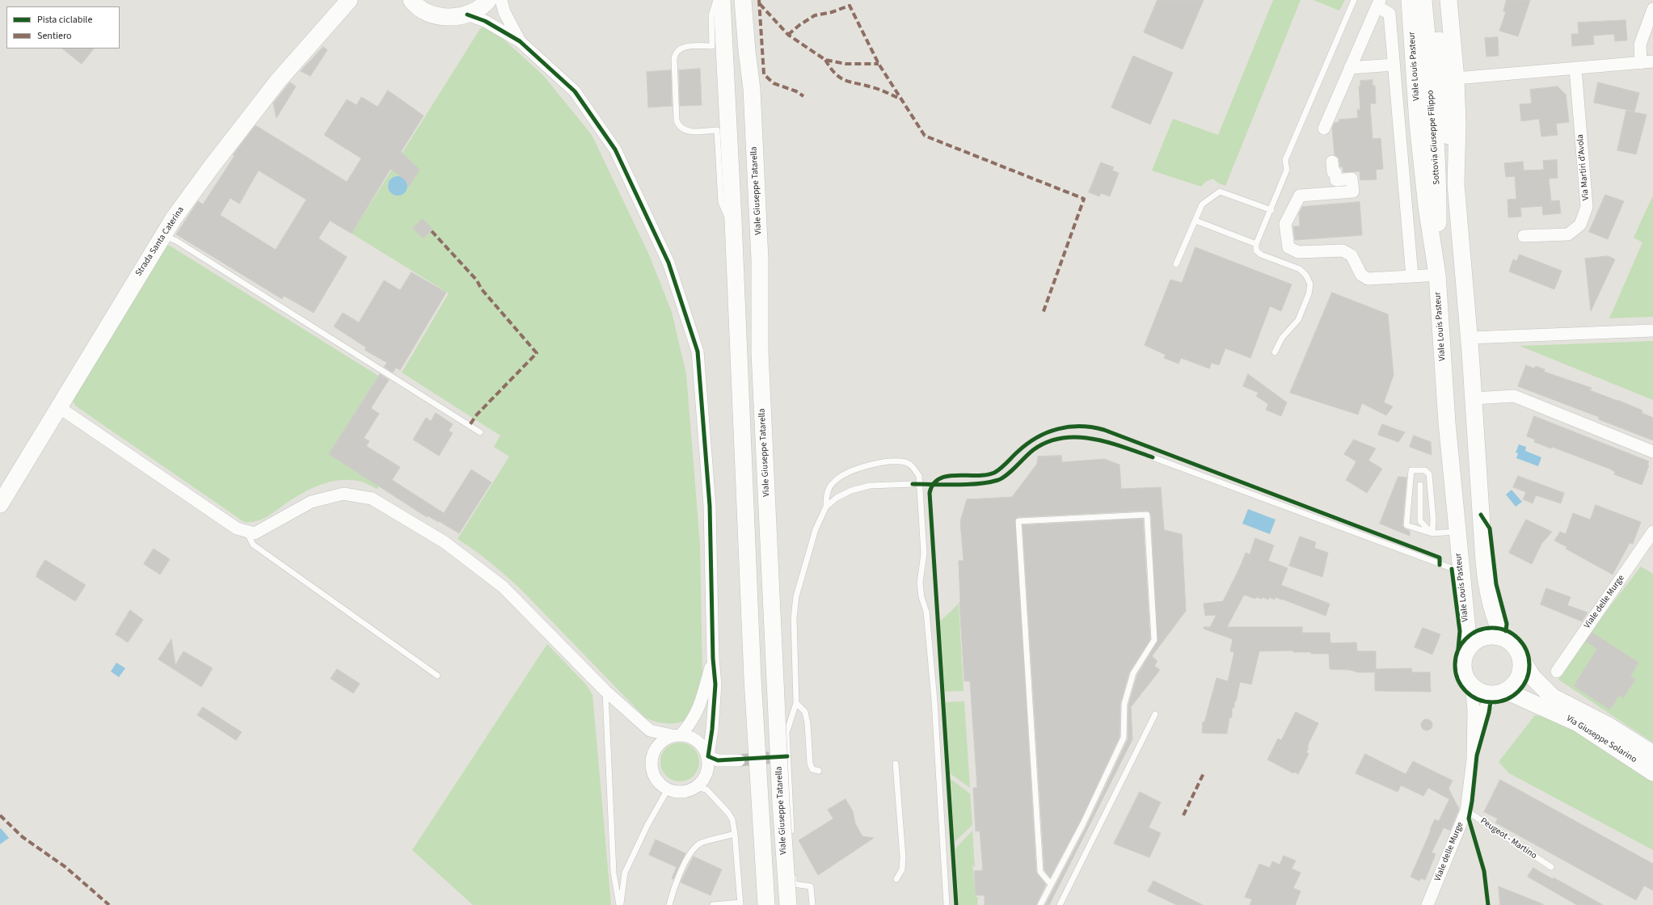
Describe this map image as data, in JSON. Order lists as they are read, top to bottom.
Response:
{
  "streets": {
    "main road": [
      "Viale Louis Pasteur",
      "Sottovia Giuseppe Filippo",
      "Viale Giuseppe Tatarella",
      "Strada Santa Caterina",
      "Via Giuseppe Solarino"
    ],
    "street": ["Via Martiri d'Avola", "Viale delle Murge"],
    "lane": ["Peugeot - Martino"]
  },
  "crossings": [
    ["Viale Louis Pasteur", "Sottovia Giuseppe Filippo"],
    ["Viale Louis Pasteur", "Viale delle Murge"],
    ["Viale delle Murge", "Peugeot - Martino"]
  ],
  "legend": ["Pista ciclabile", "Sentiero"]
}
